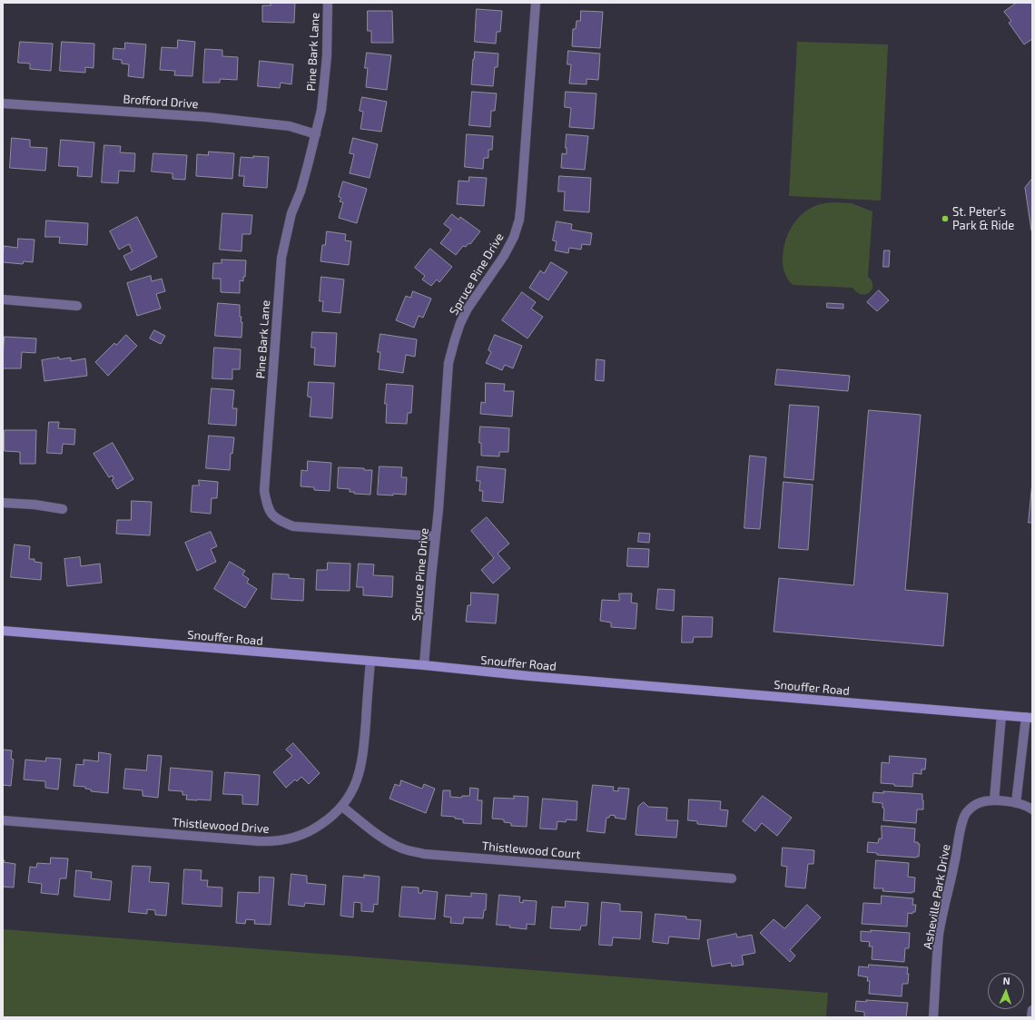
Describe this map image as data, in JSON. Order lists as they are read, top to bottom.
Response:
{
  "streets": {
    "main road": ["Snouffer Road"],
    "street": [
      "Pine Bark Lane",
      "Brofford Drive",
      "Spruce Pine Drive",
      "Thistlewood Drive",
      "Thistlewood Court",
      "Asheville Park Drive"
    ]
  },
  "crossings": [
    ["Pine Bark Lane", "Brofford Drive"],
    ["Pine Bark Lane", "Spruce Pine Drive"],
    ["Spruce Pine Drive", "Snouffer Road"],
    ["Snouffer Road", "Thistlewood Drive"],
    ["Thistlewood Drive", "Thistlewood Court"]
  ],
  "places": ["St. Peter's Park & Ride"],
  "north": "top"
}
